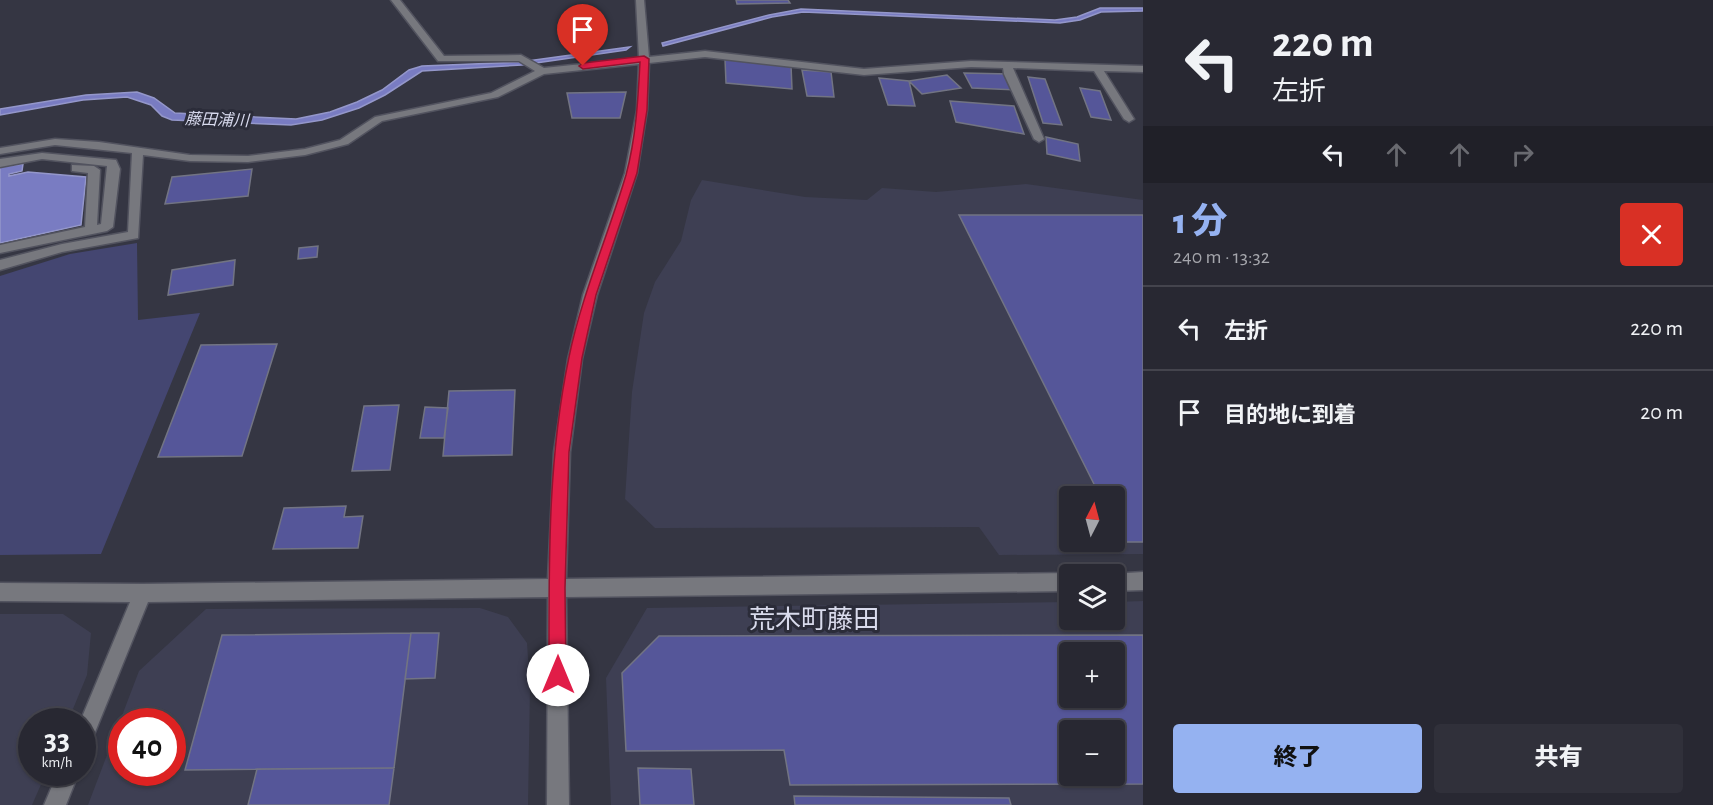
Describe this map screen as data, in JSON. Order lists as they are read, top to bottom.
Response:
{
  "districts": ["荒木町藤田"],
  "water": ["藤田浦川"],
  "north": "top",
  "page": {
    "turn": ["220 m", "左折"],
    "heading": ["1 分", "240 m · 13:32"],
    "list": [
      {
        "name": "左折",
        "value": "220 m"
      },
      {
        "name": "目的地に到着",
        "value": "20 m"
      }
    ],
    "map_buttons": ["+", "−"],
    "speed": "33 km/h",
    "limit": "40",
    "buttons": ["終了", "共有"]
  }
}
